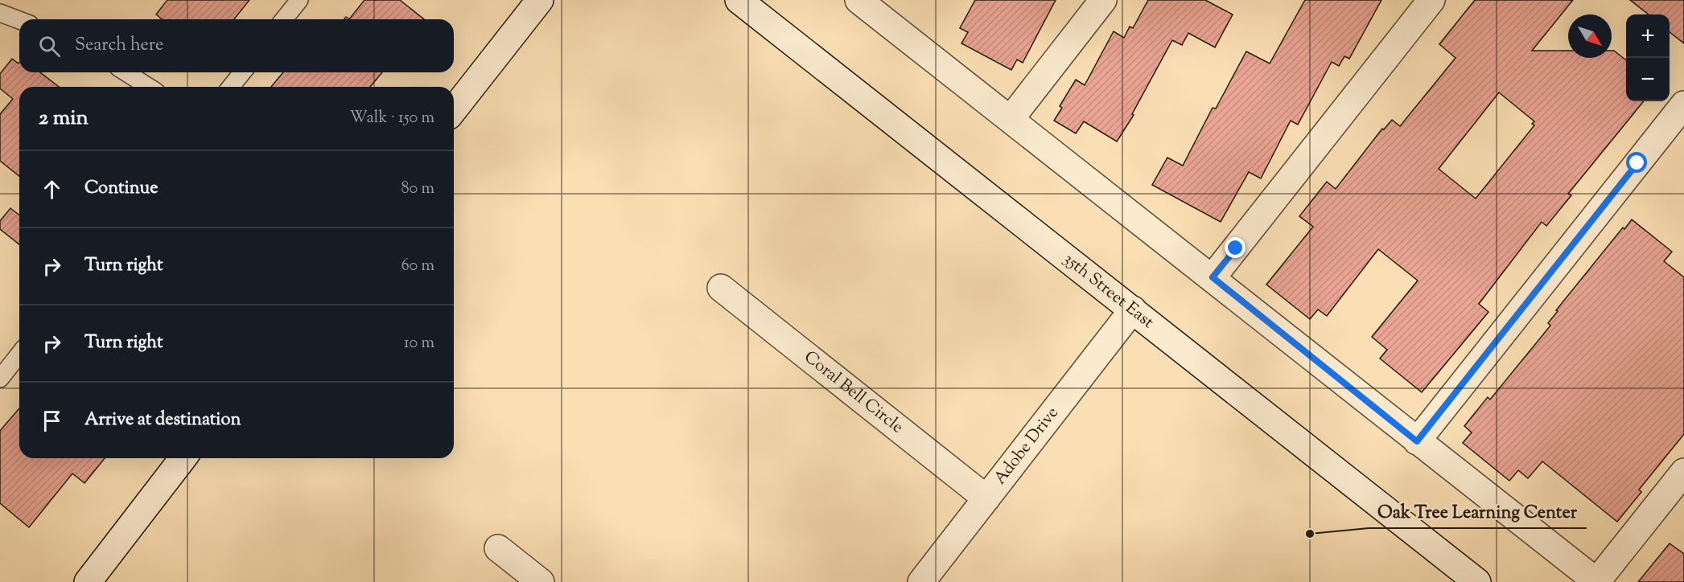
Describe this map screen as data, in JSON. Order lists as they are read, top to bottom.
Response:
{
  "streets": {
    "street": ["35th Street East", "Coral Bell Circle", "Adobe Drive"]
  },
  "crossings": [
    ["35th Street East", "Adobe Drive"],
    ["Coral Bell Circle", "Adobe Drive"]
  ],
  "places": ["Oak Tree Learning Center"],
  "north": "bottom right",
  "page": {
    "map_buttons": ["+", "−"],
    "search": "Search here",
    "heading": ["2 min", "Walk · 150 m"],
    "list": [
      ["Continue", "80 m"],
      ["Turn right", "60 m"],
      ["Turn right", "10 m"],
      "Arrive at destination"
    ]
  }
}
